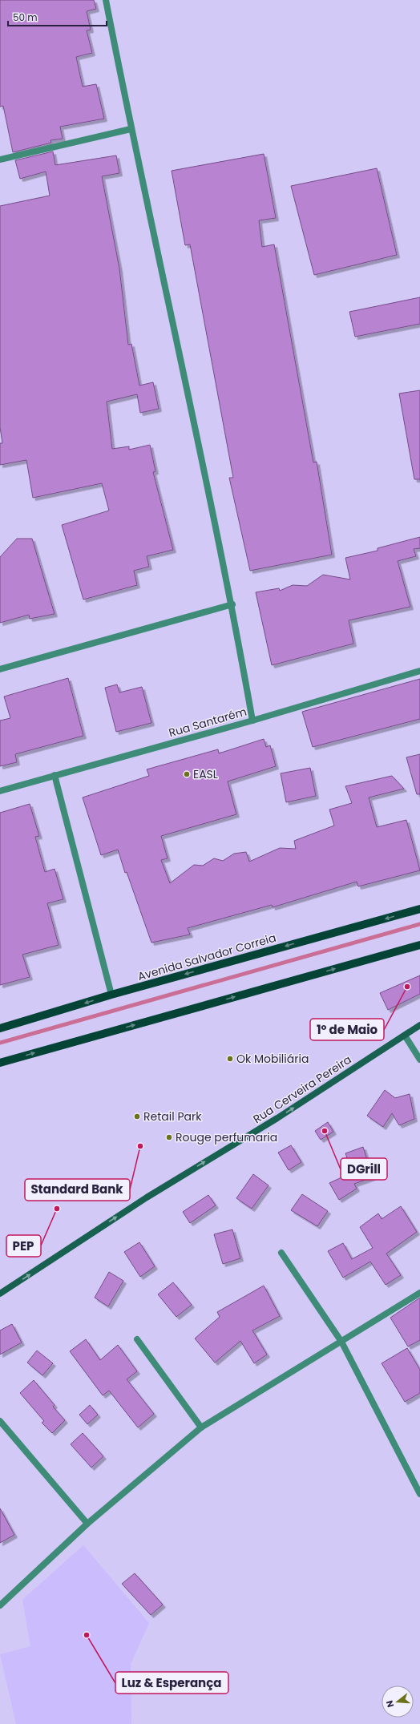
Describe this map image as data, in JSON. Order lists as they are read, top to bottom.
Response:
{
  "streets": {
    "main road": ["Avenida Salvador Correia", "Rua Cerveira Pereira"],
    "street": ["Rua Santarém"]
  },
  "one_way": ["Rua Cerveira Pereira"],
  "places": [
    "EASL",
    "1º de Maio",
    "Ok Mobiliária",
    "Retail Park",
    "DGrill",
    "Rouge perfumaria",
    "Standard Bank",
    "PEP",
    "Luz & Esperança"
  ],
  "scale_bar": "50 m",
  "north": "left"
}
